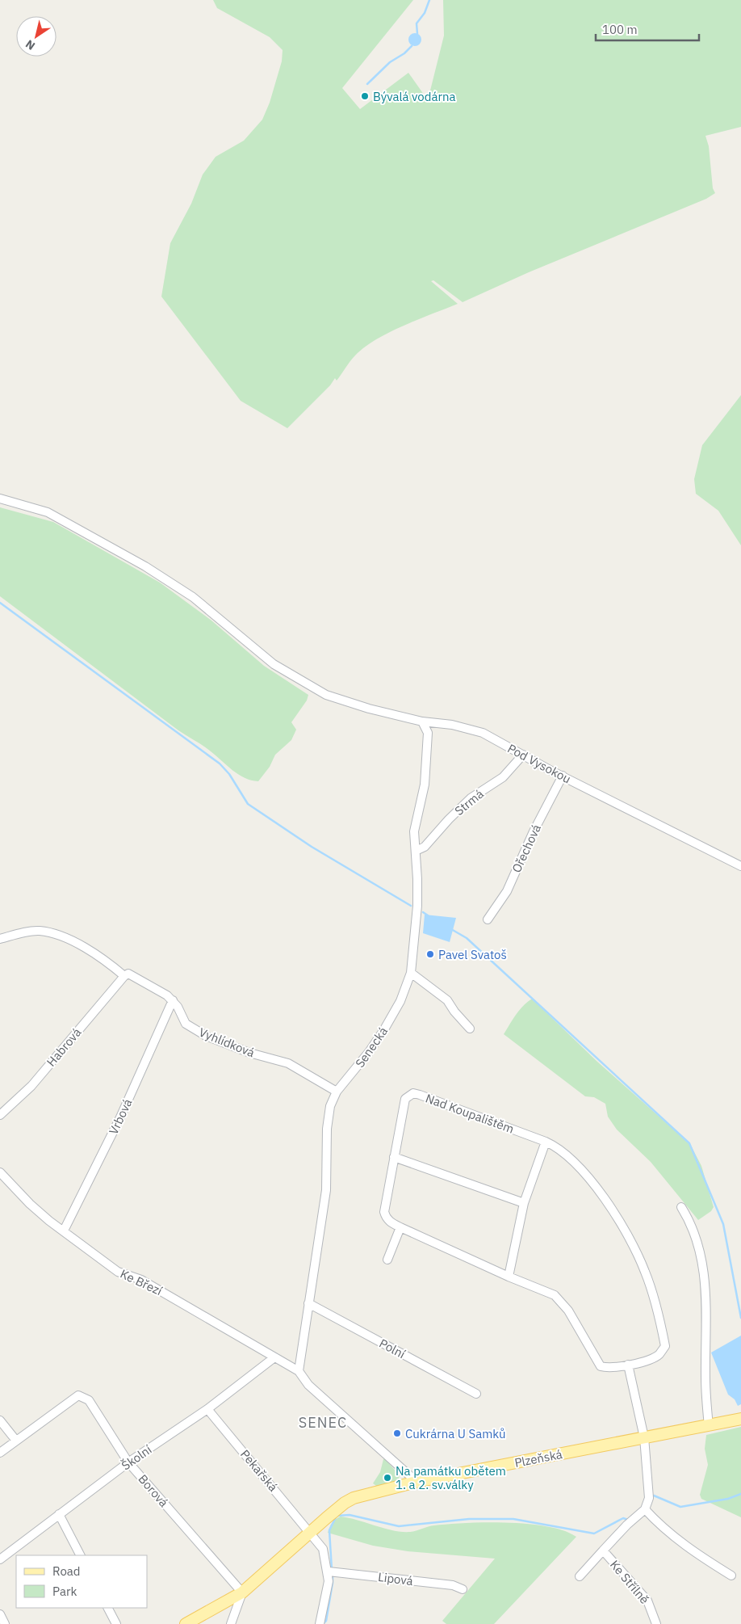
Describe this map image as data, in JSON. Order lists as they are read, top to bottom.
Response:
{
  "streets": {
    "main road": ["Plzeňská"],
    "street": [
      "Pod Vysokou",
      "Strmá",
      "Ořechová",
      "Vyhlídková",
      "Habrová",
      "Senecká",
      "Nad Koupalištěm",
      "Vrbová",
      "Ke Březí",
      "Polní",
      "Školní",
      "Pekařská",
      "Borová",
      "Lipová",
      "Ke Střílně"
    ]
  },
  "crossings": [
    ["Pod Vysokou", "Strmá"],
    ["Pod Vysokou", "Ořechová"],
    ["Pod Vysokou", "Senecká"],
    ["Strmá", "Senecká"],
    ["Vyhlídková", "Habrová"],
    ["Vyhlídková", "Senecká"],
    ["Vyhlídková", "Vrbová"],
    ["Senecká", "Ke Březí"],
    ["Senecká", "Polní"],
    ["Vrbová", "Ke Březí"],
    ["Ke Březí", "Školní"],
    ["Školní", "Pekařská"],
    ["Školní", "Borová"],
    ["Plzeňská", "Pekařská"],
    ["Plzeňská", "Borová"]
  ],
  "districts": ["SENEC"],
  "places": [
    "Bývalá vodárna",
    "Pavel Svatoš",
    "Cukrárna U Samků",
    "Na památku obětem 1. a 2. sv.války"
  ],
  "legend": ["Road", "Park"],
  "scale_bar": "100 m",
  "north": "bottom left"
}
